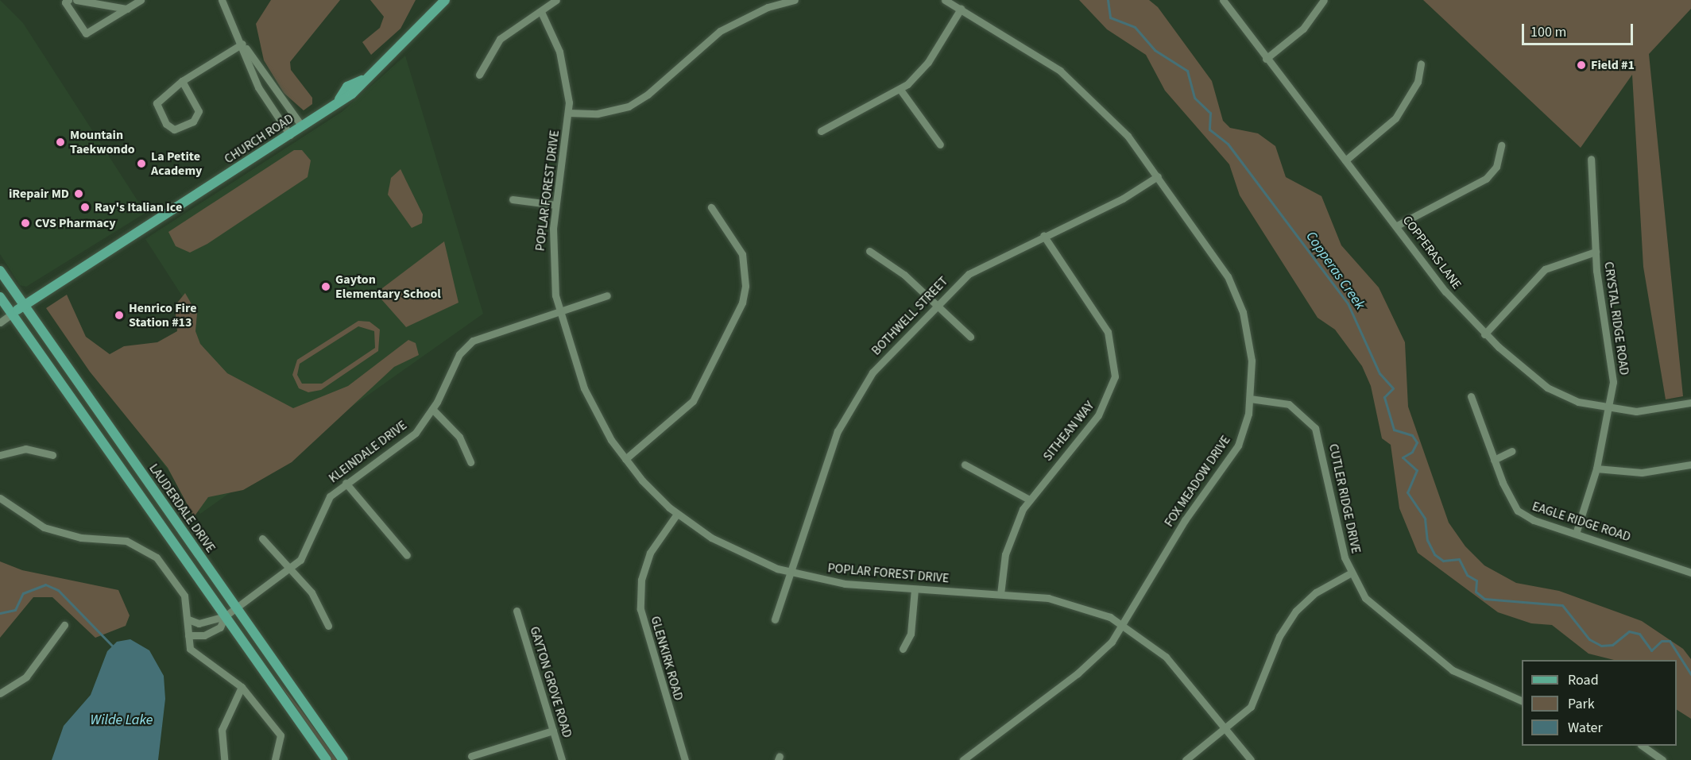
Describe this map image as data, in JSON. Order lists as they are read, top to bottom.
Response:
{
  "streets": {
    "main road": ["CHURCH ROAD", "LAUDERDALE DRIVE"],
    "street": [
      "POPLAR FOREST DRIVE",
      "COPPERAS LANE",
      "BOTHWELL STREET",
      "CRYSTAL RIDGE ROAD",
      "SITHEAN WAY",
      "KLEINDALE DRIVE",
      "FOX MEADOW DRIVE",
      "CUTLER RIDGE DRIVE",
      "EAGLE RIDGE ROAD",
      "GLENKIRK ROAD",
      "GAYTON GROVE ROAD"
    ]
  },
  "crossings": [
    ["CHURCH ROAD", "LAUDERDALE DRIVE"],
    ["POPLAR FOREST DRIVE", "BOTHWELL STREET"],
    ["POPLAR FOREST DRIVE", "SITHEAN WAY"],
    ["POPLAR FOREST DRIVE", "KLEINDALE DRIVE"],
    ["POPLAR FOREST DRIVE", "FOX MEADOW DRIVE"],
    ["POPLAR FOREST DRIVE", "GLENKIRK ROAD"],
    ["COPPERAS LANE", "CRYSTAL RIDGE ROAD"],
    ["BOTHWELL STREET", "SITHEAN WAY"],
    ["BOTHWELL STREET", "FOX MEADOW DRIVE"],
    ["CRYSTAL RIDGE ROAD", "EAGLE RIDGE ROAD"],
    ["KLEINDALE DRIVE", "LAUDERDALE DRIVE"],
    ["FOX MEADOW DRIVE", "CUTLER RIDGE DRIVE"]
  ],
  "water": ["Copperas Creek", "Wilde Lake"],
  "places": [
    "Field #1",
    "Mountain Taekwondo",
    "La Petite Academy",
    "iRepair MD",
    "Ray's Italian Ice",
    "CVS Pharmacy",
    "Gayton Elementary School",
    "Henrico Fire Station #13"
  ],
  "legend": ["Road", "Park", "Water"],
  "scale_bar": "100 m"
}
